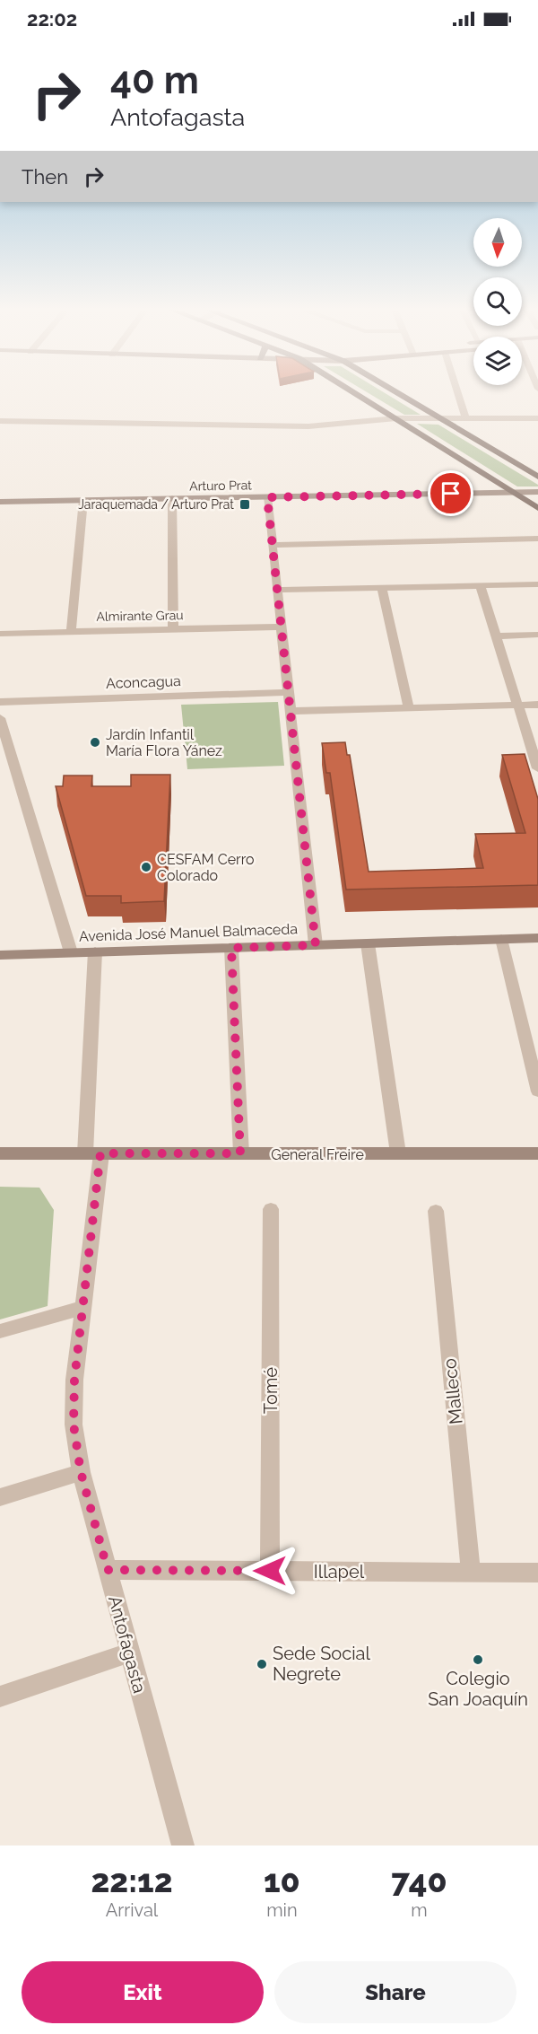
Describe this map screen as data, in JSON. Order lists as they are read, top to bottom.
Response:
{
  "streets": {
    "street": [
      "Arturo Prat",
      "Almirante Grau",
      "Aconcagua",
      "Avenida José Manuel Balmaceda",
      "General Freire",
      "Tomé",
      "Malleco",
      "Illapel",
      "Antofagasta"
    ]
  },
  "crossings": [
    ["Avenida José Manuel Balmaceda", "Antofagasta"],
    ["General Freire", "Antofagasta"],
    ["Tomé", "Illapel"],
    ["Malleco", "Illapel"],
    ["Illapel", "Antofagasta"]
  ],
  "places": {
    "transit": ["Jaraquemada / Arturo Prat"],
    "other": [
      "Jardín Infantil María Flora Yánez",
      "CESFAM Cerro Colorado",
      "Colegio San Joaquín",
      "Sede Social Negrete"
    ]
  },
  "north": "bottom",
  "page": {
    "status": "22:02",
    "turn": ["40 m", "Antofagasta"],
    "then": "Then",
    "eta": [
      "22:12",
      "Arrival",
      "10",
      "min",
      "740",
      "m"
    ],
    "buttons": ["Exit", "Share"]
  }
}
